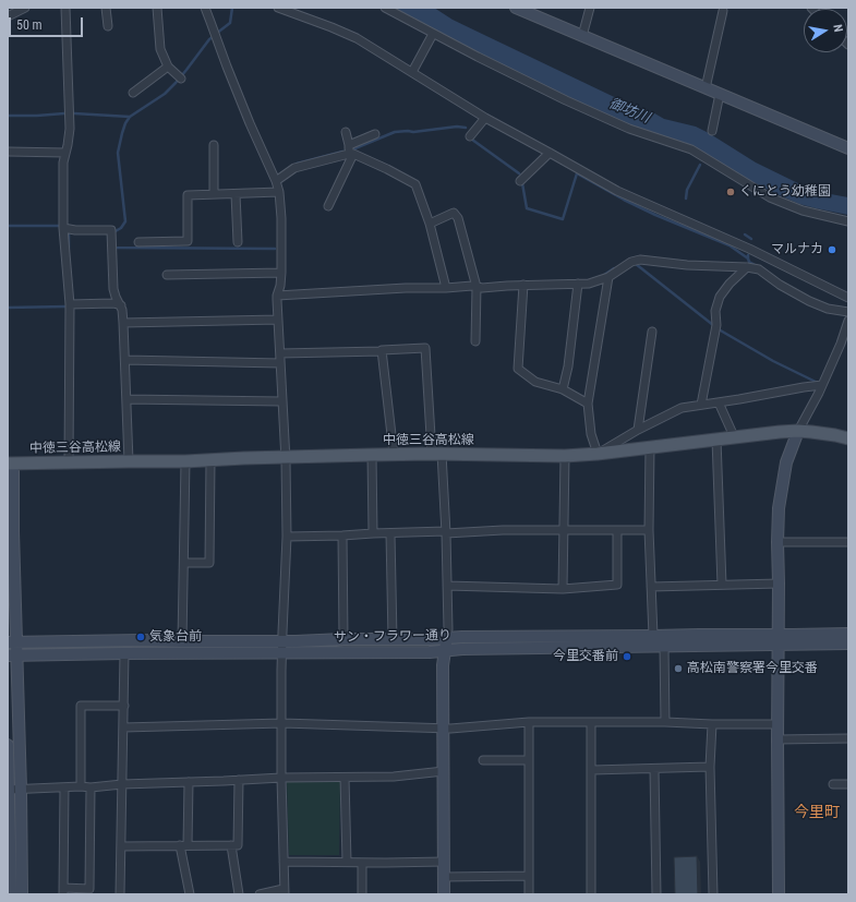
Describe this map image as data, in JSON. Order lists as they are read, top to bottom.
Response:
{
  "streets": {
    "main road": ["中徳三谷高松線"],
    "street": ["サン・フラワー通り"]
  },
  "districts": ["今里町"],
  "water": ["御坊川"],
  "places": [
    "くにとう幼稚園",
    "マルナカ",
    "気象台前",
    "今里交番前",
    "高松南警察署今里交番"
  ],
  "scale_bar": "50 m",
  "north": "right"
}
